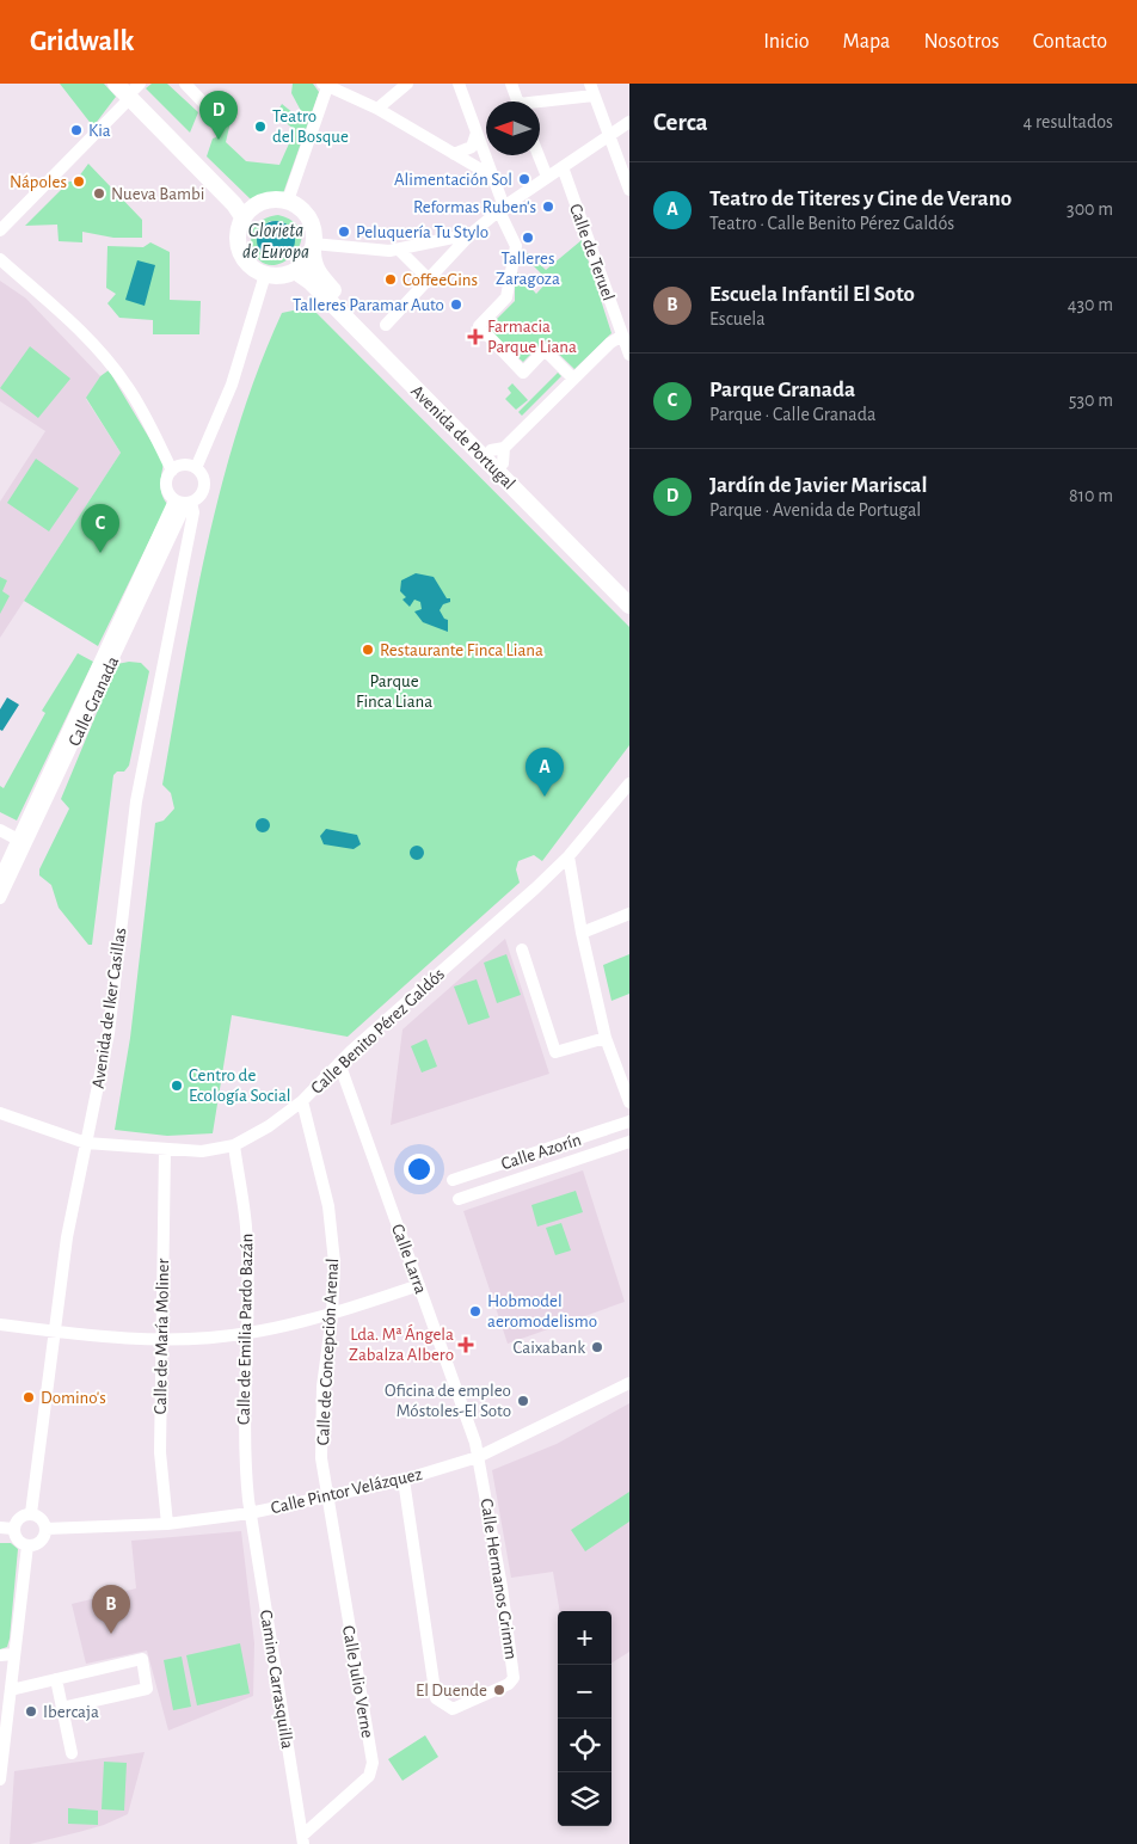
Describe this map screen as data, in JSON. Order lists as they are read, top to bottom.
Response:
{
  "streets": {
    "main road": ["Avenida de Portugal"],
    "street": [
      "Calle de Teruel",
      "Calle Granada",
      "Avenida de Iker Casillas",
      "Calle Benito Pérez Galdós",
      "Calle Azorín",
      "Calle Larra",
      "Calle de Emilia Pardo Bazán",
      "Calle de María Moliner",
      "Calle de Concepción Arenal",
      "Calle Pintor Velázquez",
      "Calle Hermanos Grimm",
      "Camino Carrasquilla",
      "Calle Julio Verne"
    ]
  },
  "crossings": [
    ["Calle Granada", "Avenida de Iker Casillas"],
    ["Avenida de Iker Casillas", "Calle Benito Pérez Galdós"],
    ["Avenida de Iker Casillas", "Calle Pintor Velázquez"],
    ["Calle Benito Pérez Galdós", "Calle Larra"],
    ["Calle Benito Pérez Galdós", "Calle de Emilia Pardo Bazán"],
    ["Calle Benito Pérez Galdós", "Calle de María Moliner"],
    ["Calle Benito Pérez Galdós", "Calle de Concepción Arenal"],
    ["Calle Larra", "Calle Pintor Velázquez"],
    ["Calle Larra", "Calle Hermanos Grimm"],
    ["Calle de Emilia Pardo Bazán", "Calle Pintor Velázquez"],
    ["Calle de Emilia Pardo Bazán", "Camino Carrasquilla"],
    ["Calle de María Moliner", "Calle Pintor Velázquez"],
    ["Calle de Concepción Arenal", "Calle Pintor Velázquez"],
    ["Calle de Concepción Arenal", "Calle Julio Verne"],
    ["Calle Pintor Velázquez", "Calle Hermanos Grimm"],
    ["Calle Pintor Velázquez", "Camino Carrasquilla"],
    ["Calle Pintor Velázquez", "Calle Julio Verne"],
    ["Camino Carrasquilla", "Calle Julio Verne"]
  ],
  "water": ["Glorieta de Europa"],
  "parks": ["Parque Finca Liana"],
  "places": {
    "other": [
      "Teatro del Bosque",
      "Kia",
      "Alimentación Sol",
      "Nápoles",
      "Nueva Bambi",
      "Reformas Ruben's",
      "Peluquería Tu Stylo",
      "Talleres Zaragoza",
      "CoffeeGins",
      "Talleres Paramar Auto",
      "Restaurante Finca Liana",
      "Centro de Ecología Social",
      "Hobmodel aeromodelismo",
      "Caixabank",
      "Domino's",
      "Oficina de empleo Móstoles-El Soto",
      "El Duende",
      "Ibercaja"
    ],
    "health": ["Farmacia Parque Liana", "Lda. Mª Ángela Zabalza Albero"]
  },
  "north": "left",
  "page": {
    "header": "Gridwalk",
    "nav": [
      "Inicio",
      "Mapa",
      "Nosotros",
      "Contacto"
    ],
    "heading": ["Cerca", "4 resultados"],
    "pins": [
      "D",
      "C",
      "A",
      "B"
    ],
    "list": [
      {
        "mark": "A",
        "name": "Teatro de Titeres y Cine de Verano",
        "note": "Teatro · Calle Benito Pérez Galdós",
        "value": "300 m"
      },
      {
        "mark": "B",
        "name": "Escuela Infantil El Soto",
        "note": "Escuela",
        "value": "430 m"
      },
      {
        "mark": "C",
        "name": "Parque Granada",
        "note": "Parque · Calle Granada",
        "value": "530 m"
      },
      {
        "mark": "D",
        "name": "Jardín de Javier Mariscal",
        "note": "Parque · Avenida de Portugal",
        "value": "810 m"
      }
    ],
    "map_buttons": ["+", "−"]
  }
}
